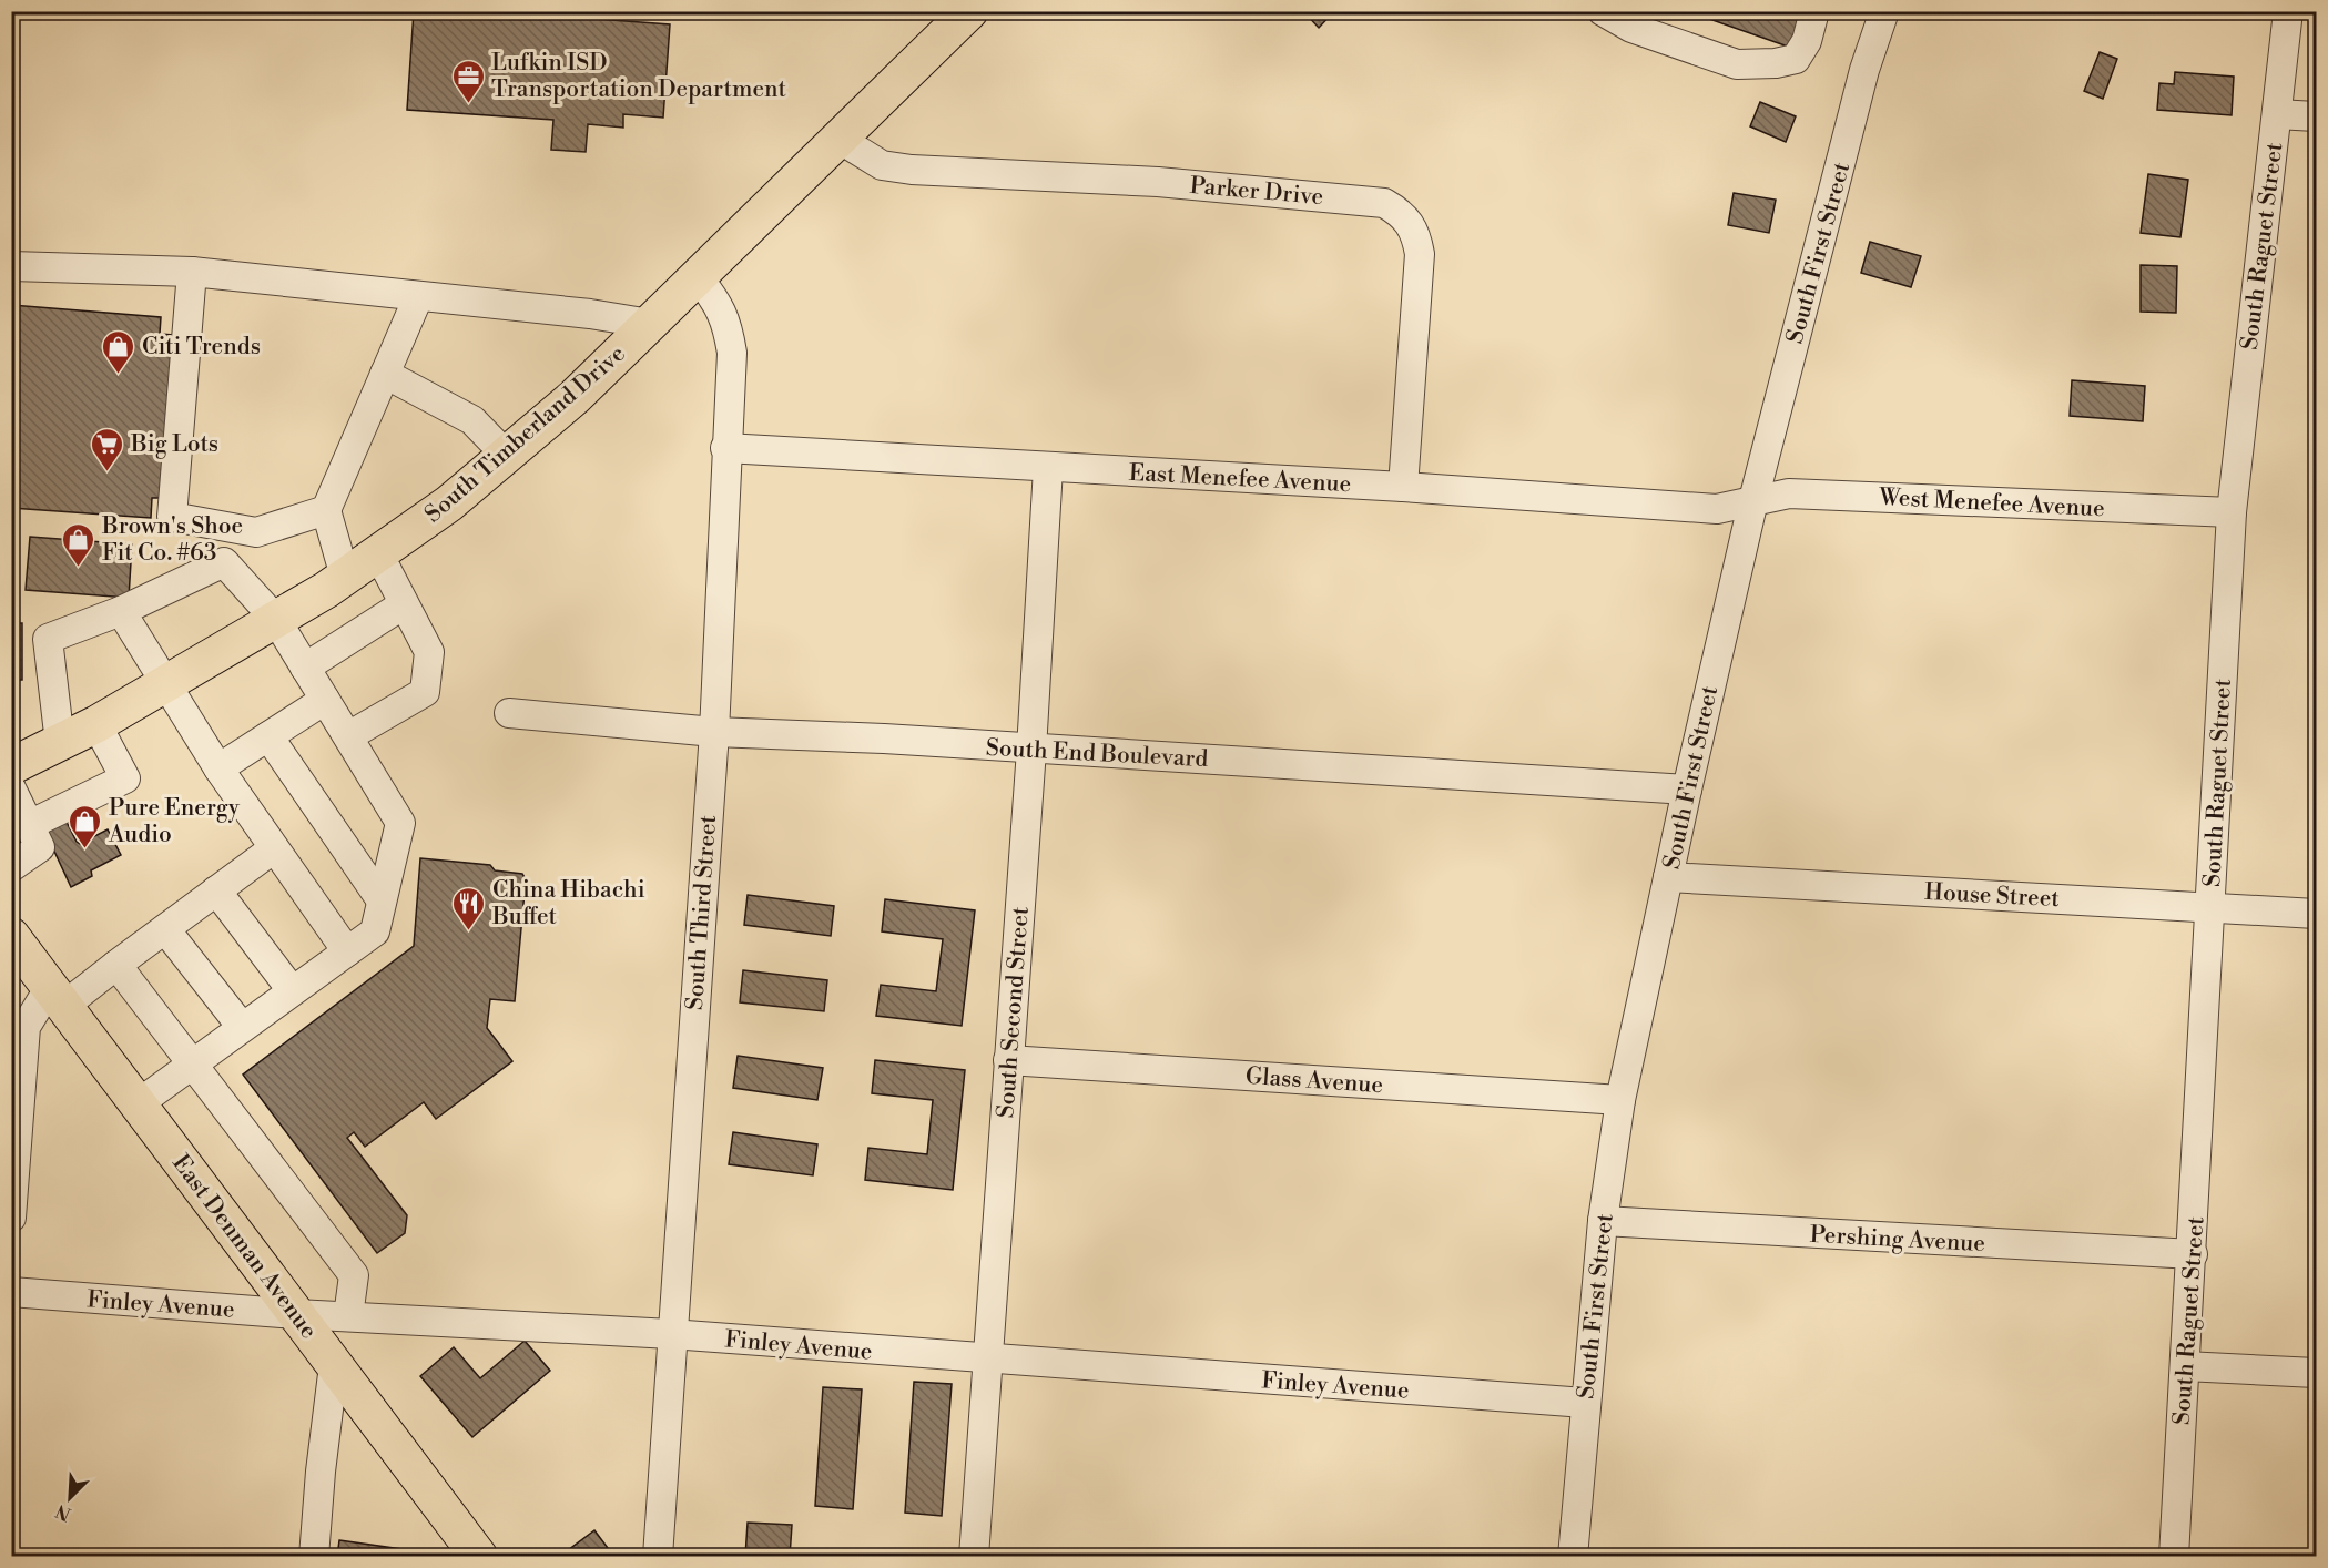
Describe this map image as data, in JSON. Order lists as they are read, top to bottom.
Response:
{
  "streets": {
    "main road": ["South Timberland Drive", "East Denman Avenue"],
    "street": [
      "Parker Drive",
      "South Raguet Street",
      "South First Street",
      "East Menefee Avenue",
      "West Menefee Avenue",
      "South End Boulevard",
      "House Street",
      "South Third Street",
      "South Second Street",
      "Glass Avenue",
      "Pershing Avenue",
      "Finley Avenue"
    ]
  },
  "crossings": [
    ["Parker Drive", "South Timberland Drive"],
    ["Parker Drive", "East Menefee Avenue"],
    ["South Raguet Street", "West Menefee Avenue"],
    ["South Raguet Street", "House Street"],
    ["South Raguet Street", "Pershing Avenue"],
    ["South First Street", "East Menefee Avenue"],
    ["South First Street", "West Menefee Avenue"],
    ["South First Street", "South End Boulevard"],
    ["South First Street", "House Street"],
    ["South First Street", "Glass Avenue"],
    ["South First Street", "Pershing Avenue"],
    ["South First Street", "Finley Avenue"],
    ["South Timberland Drive", "South Third Street"],
    ["East Menefee Avenue", "West Menefee Avenue"],
    ["East Menefee Avenue", "South Third Street"],
    ["East Menefee Avenue", "South Second Street"],
    ["South End Boulevard", "South Third Street"],
    ["South End Boulevard", "South Second Street"],
    ["South Third Street", "Finley Avenue"],
    ["South Second Street", "Glass Avenue"],
    ["South Second Street", "Finley Avenue"],
    ["East Denman Avenue", "Finley Avenue"]
  ],
  "places": {
    "office": ["Lufkin ISD Transportation Department"],
    "shop": ["Citi Trends", "Brown's Shoe Fit Co. #63", "Pure Energy Audio"],
    "supermarket": ["Big Lots"],
    "restaurant": ["China Hibachi Buffet"]
  },
  "north": "bottom left"
}
